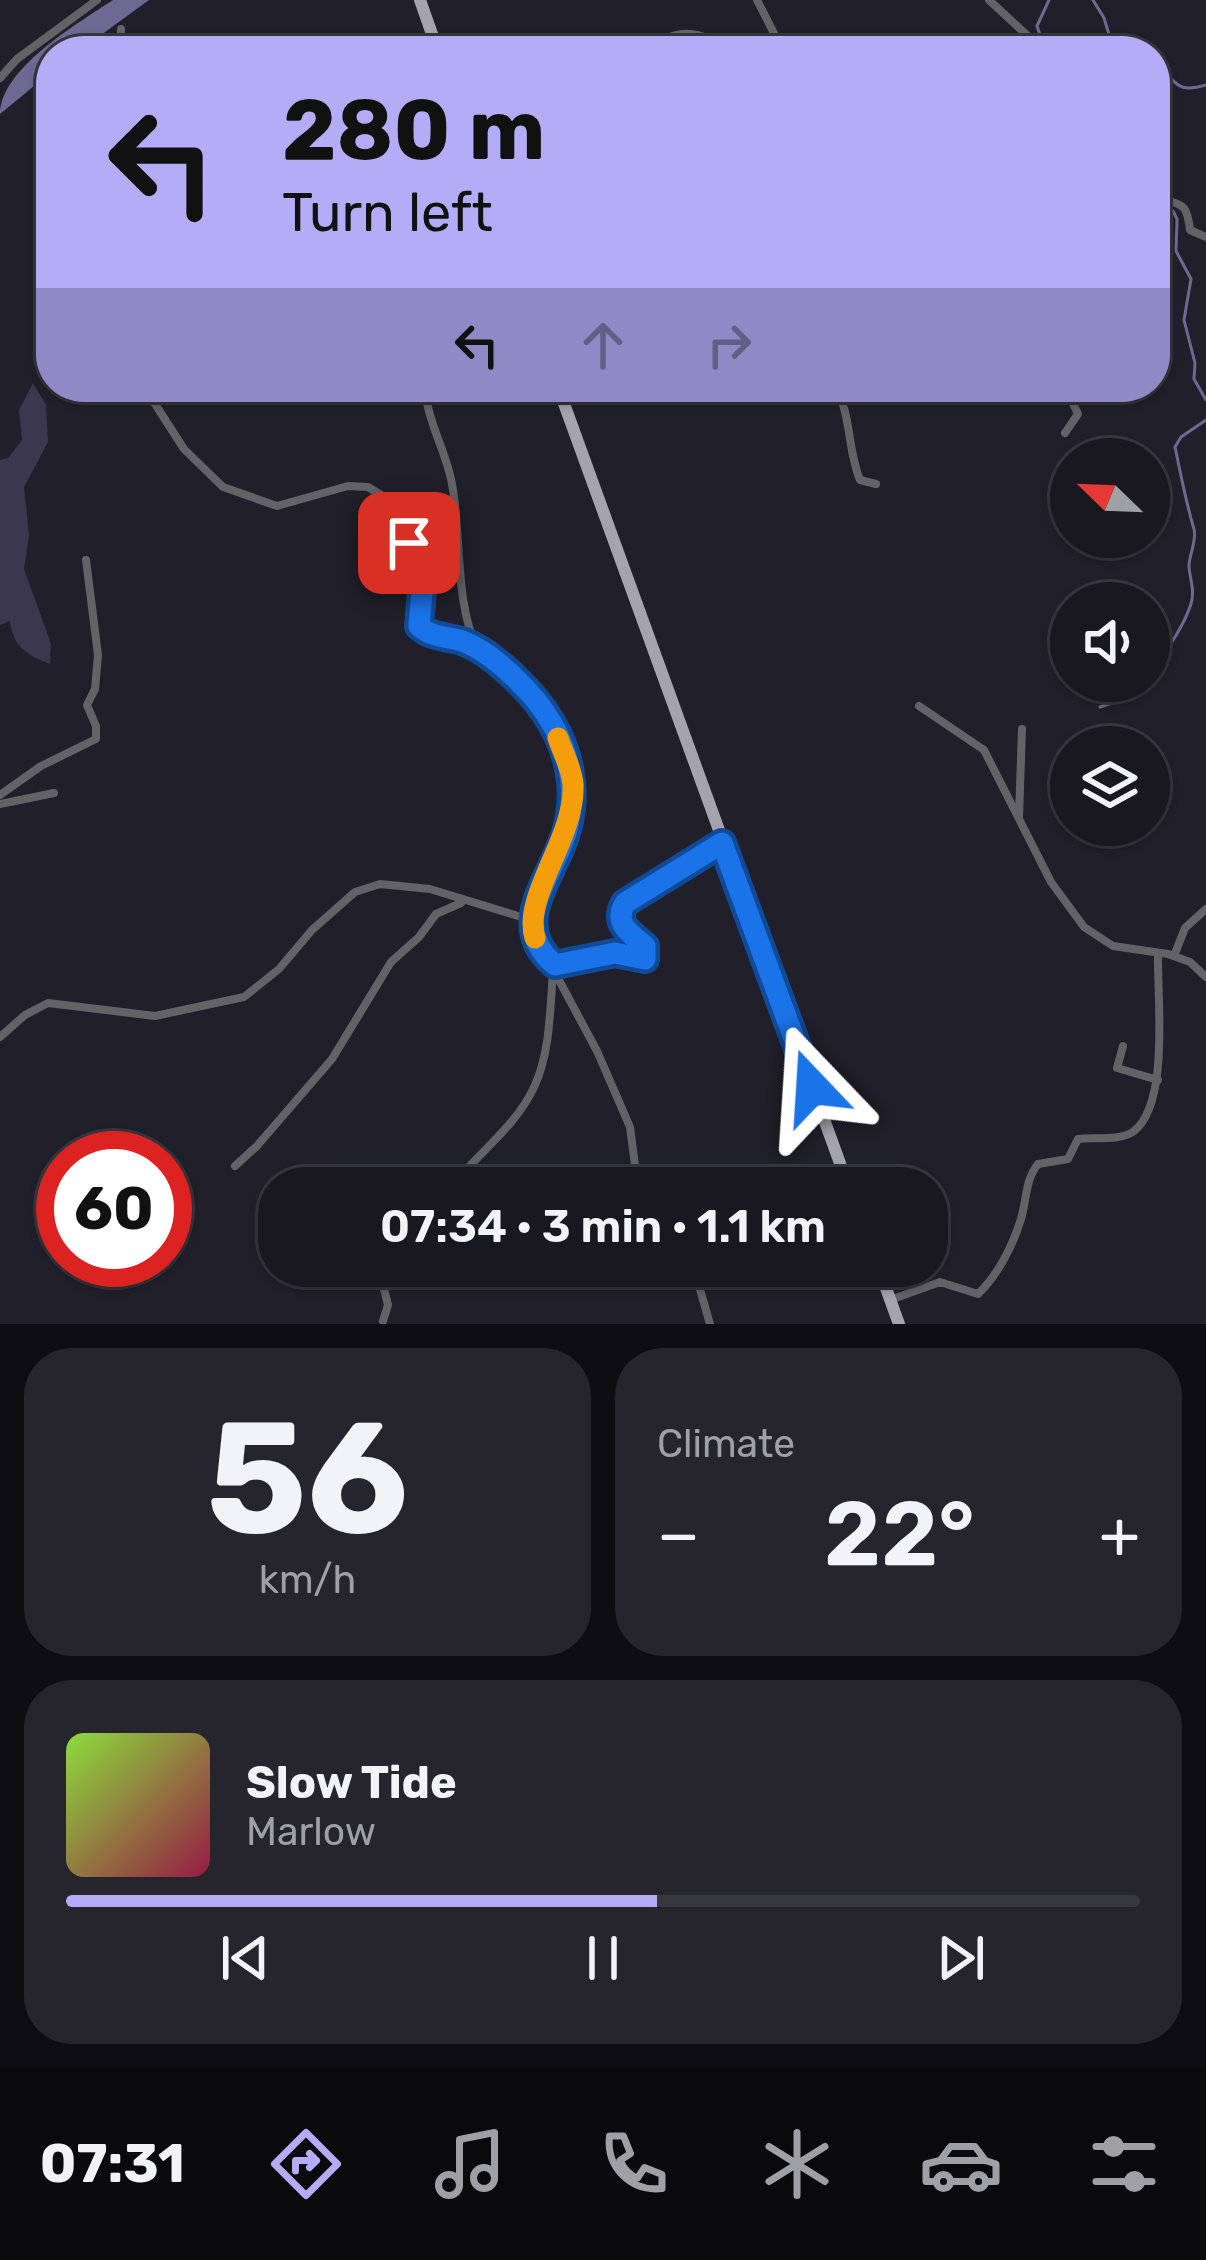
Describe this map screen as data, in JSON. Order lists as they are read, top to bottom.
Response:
{
  "north": "top left",
  "page": {
    "turn": ["280 m", "Turn left"],
    "limit": "60",
    "trip": "07:34 · 3 min · 1.1 km",
    "tile": [
      ["56", "km/h"],
      "Climate"
    ],
    "heat": ["−", "22°", "+"],
    "song": ["Slow Tide", "Marlow"],
    "tabs": "07:31"
  }
}
